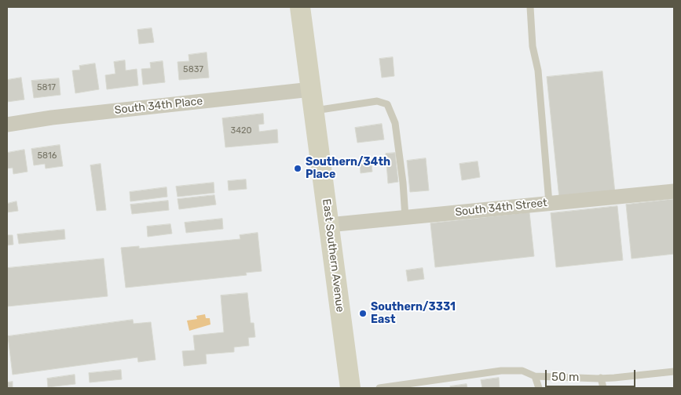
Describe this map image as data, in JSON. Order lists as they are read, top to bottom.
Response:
{
  "streets": {
    "main road": ["East Southern Avenue"],
    "street": ["South 34th Place", "South 34th Street"]
  },
  "crossings": [
    ["South 34th Place", "East Southern Avenue"],
    ["South 34th Street", "East Southern Avenue"]
  ],
  "places": ["Southern/34th Place", "Southern/3331 East"],
  "house_numbers": [
    "5837",
    "5817",
    "3420",
    "5816"
  ],
  "scale_bar": "50 m"
}
